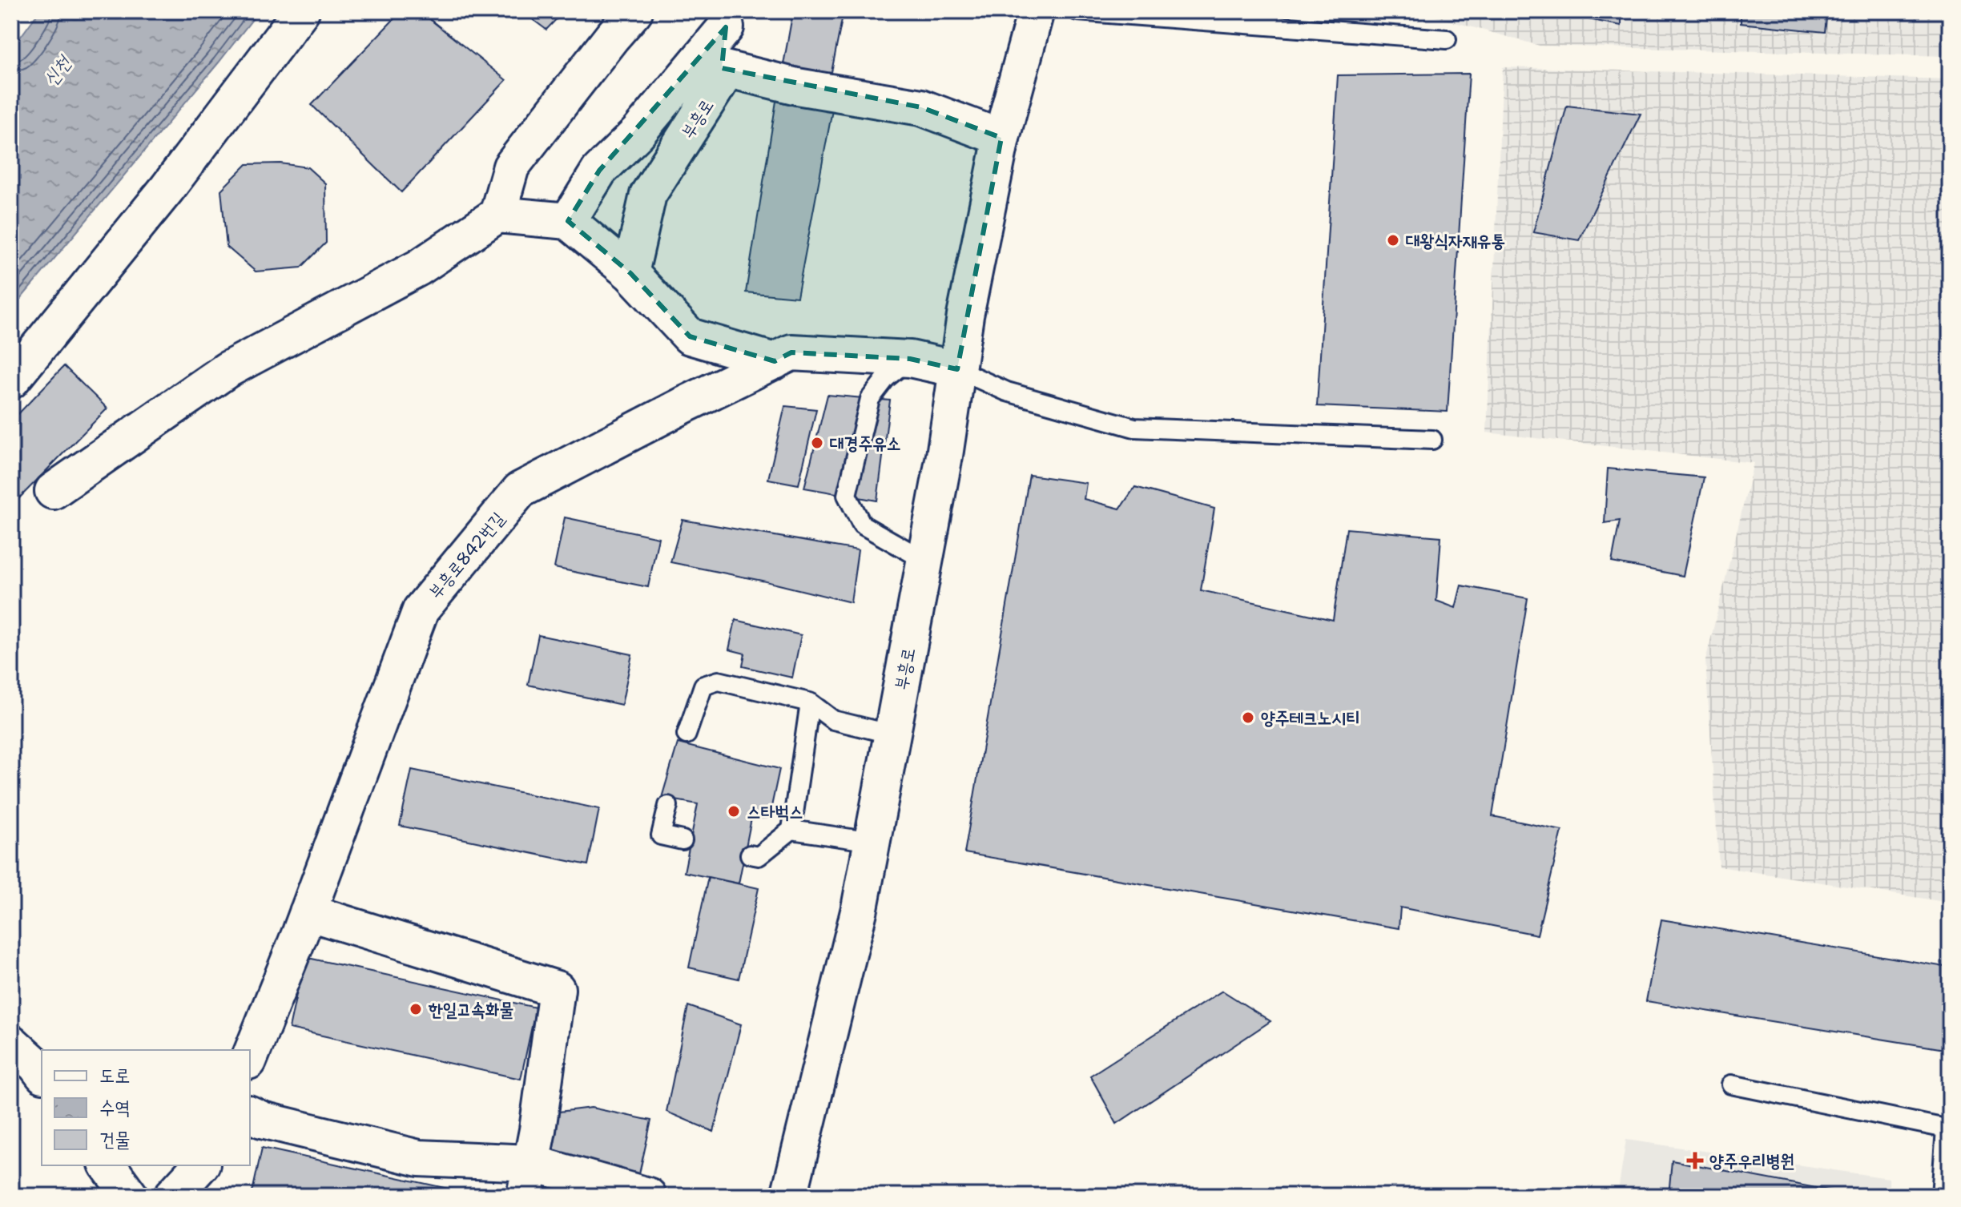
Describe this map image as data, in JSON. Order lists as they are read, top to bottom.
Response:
{
  "streets": {
    "street": ["부흥로", "부흥로842번길"]
  },
  "crossings": [
    ["부흥로", "부흥로842번길"]
  ],
  "water": ["신천"],
  "places": {
    "other": [
      "대왕식자재유통",
      "대경주유소",
      "양주테크노시티",
      "스타벅스",
      "한일고속화물"
    ],
    "health": ["양주우리병원"]
  },
  "legend": ["도로", "수역", "건물"]
}
